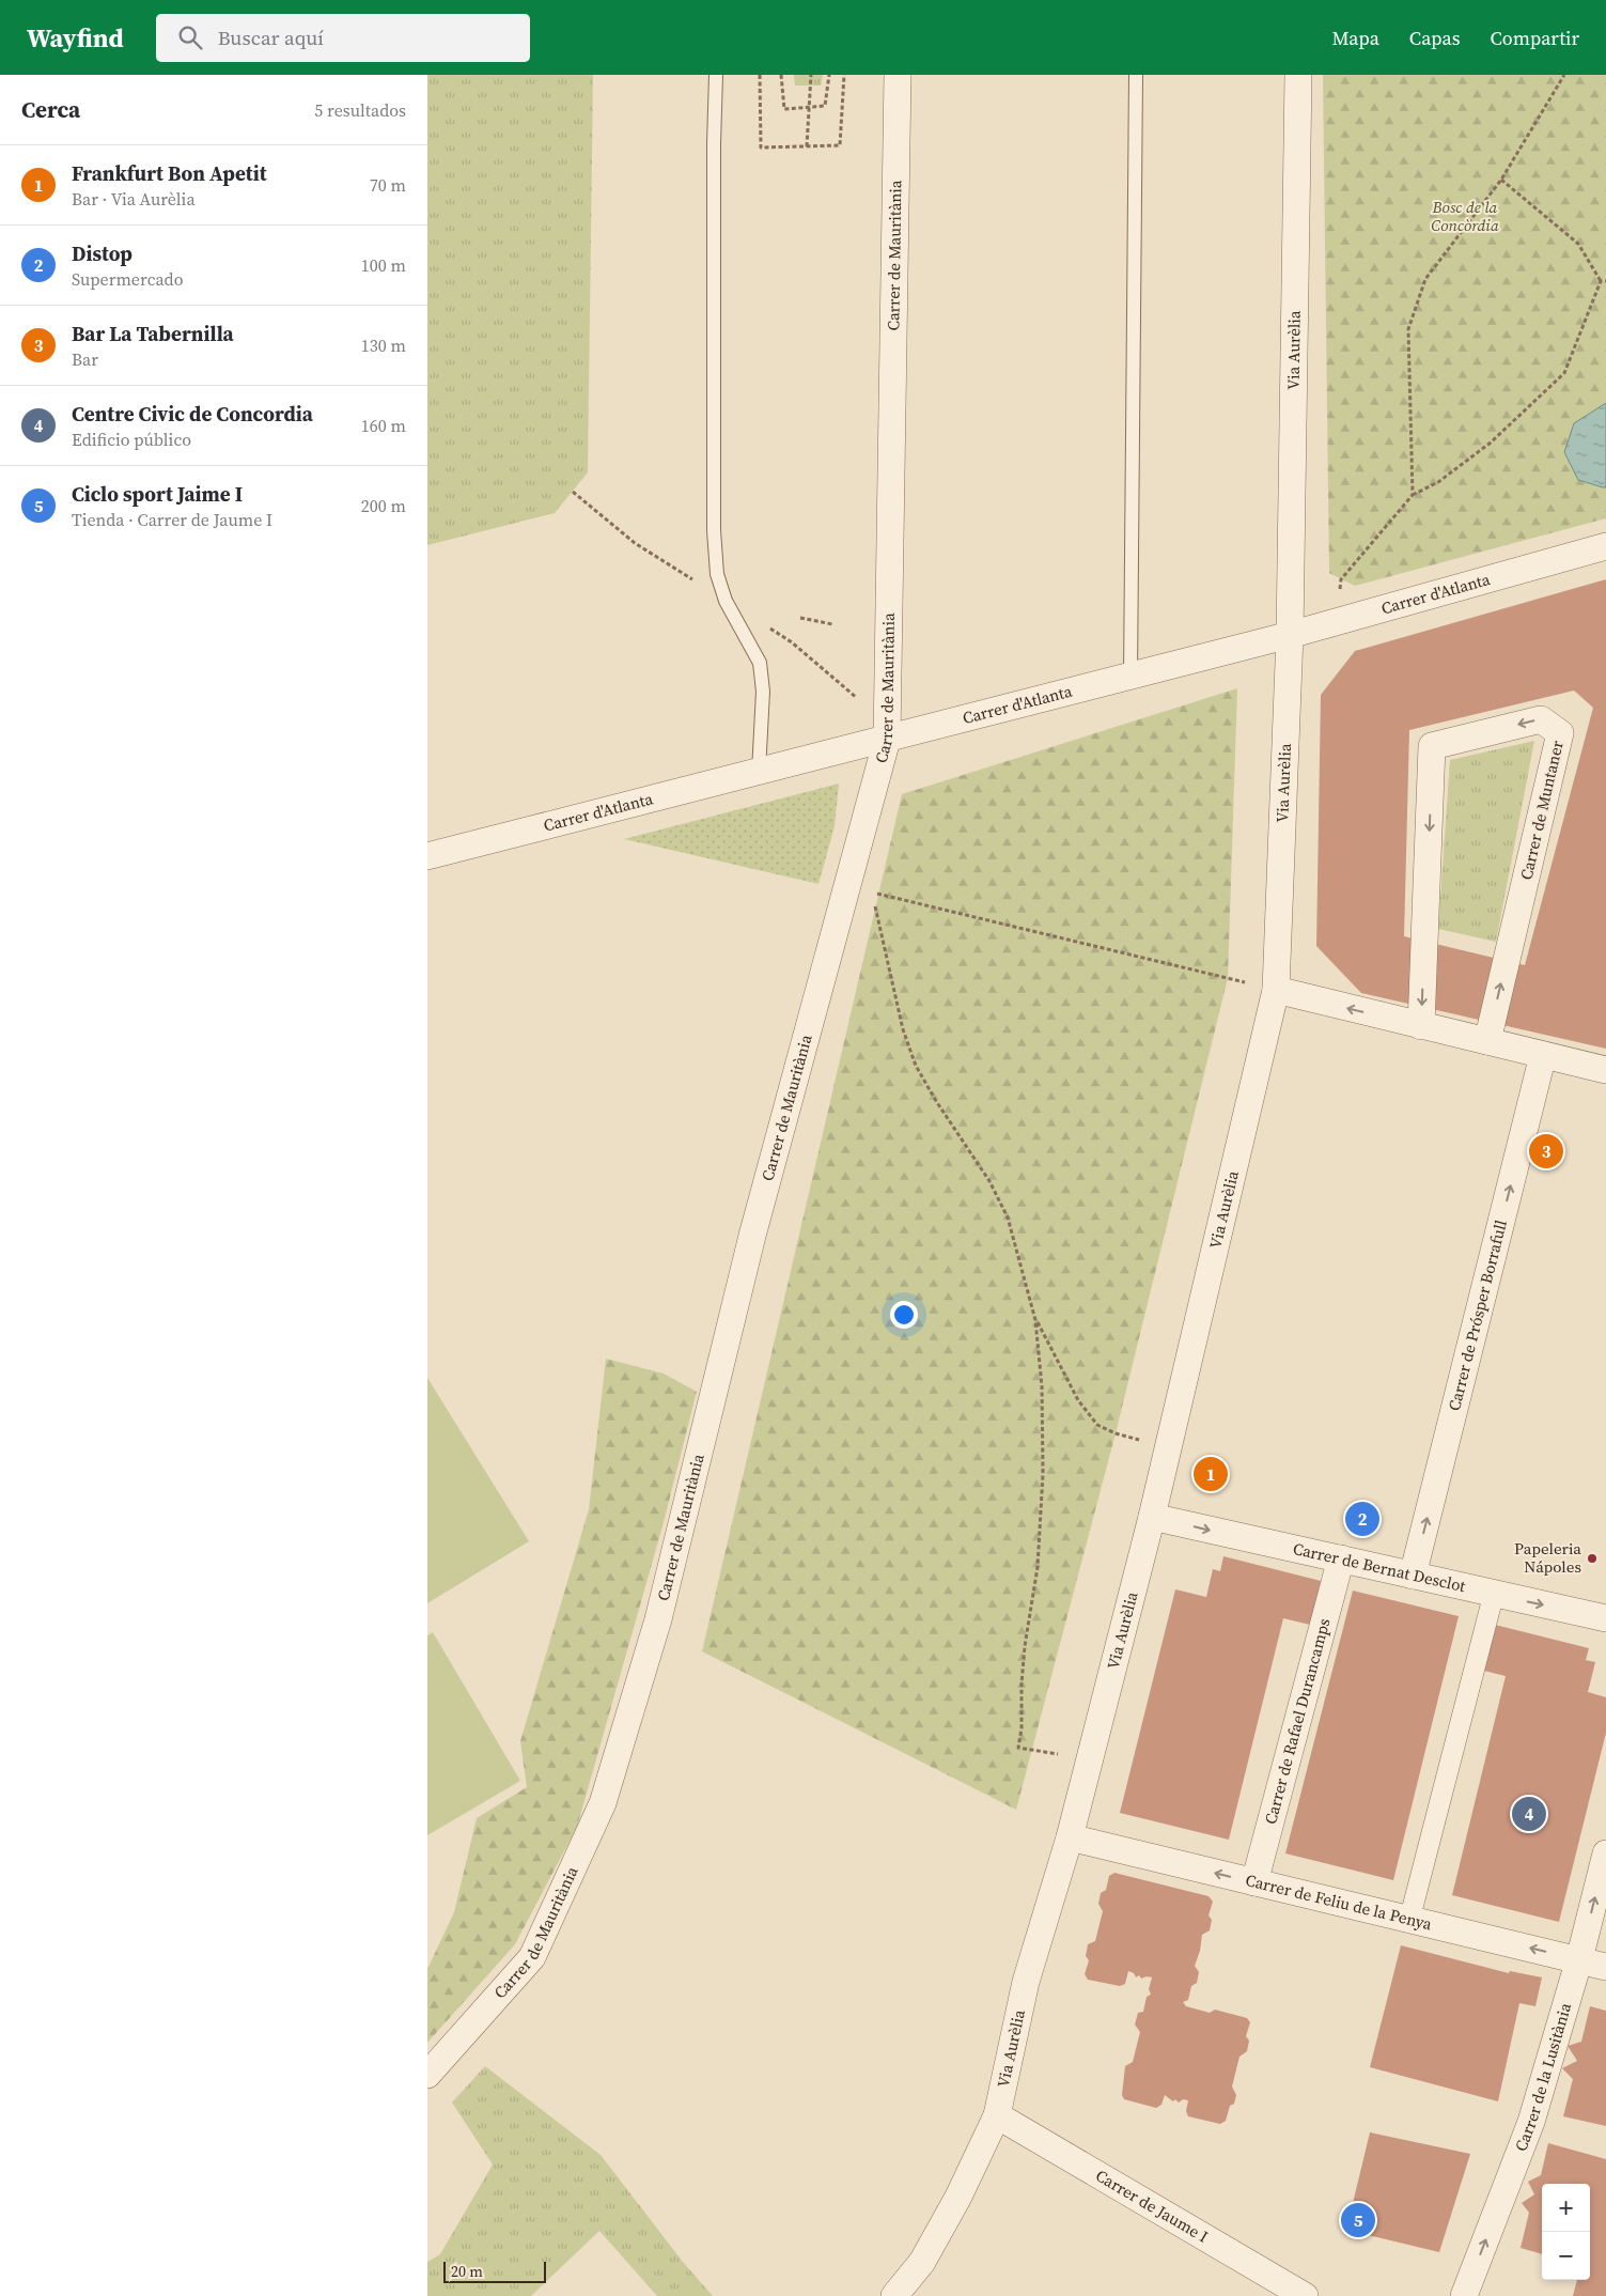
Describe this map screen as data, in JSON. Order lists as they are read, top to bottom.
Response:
{
  "streets": {
    "street": [
      "Carrer de Mauritània",
      "Via Aurèlia",
      "Carrer d'Atlanta",
      "Carrer de Muntaner",
      "Carrer de Prósper Borrafull",
      "Carrer de Bernat Desclot",
      "Carrer de Rafael Durancamps",
      "Carrer de Feliu de la Penya",
      "Carrer de la Lusitània",
      "Carrer de Jaume I"
    ]
  },
  "crossings": [
    ["Carrer de Mauritània", "Carrer d'Atlanta"],
    ["Via Aurèlia", "Carrer d'Atlanta"],
    ["Via Aurèlia", "Carrer de Bernat Desclot"],
    ["Via Aurèlia", "Carrer de Feliu de la Penya"],
    ["Via Aurèlia", "Carrer de Jaume I"],
    ["Carrer de Prósper Borrafull", "Carrer de Bernat Desclot"],
    ["Carrer de Bernat Desclot", "Carrer de Rafael Durancamps"],
    ["Carrer de Rafael Durancamps", "Carrer de Feliu de la Penya"],
    ["Carrer de Feliu de la Penya", "Carrer de la Lusitània"]
  ],
  "one_way": [
    "Carrer de Prósper Borrafull",
    "Carrer de Bernat Desclot",
    "Carrer de Feliu de la Penya",
    "Carrer de la Lusitània"
  ],
  "parks": ["Bosc de la Concòrdia"],
  "places": ["Papeleria Nápoles"],
  "scale_bar": "20 m",
  "page": {
    "header": "Wayfind",
    "search": "Buscar aquí",
    "nav": ["Mapa", "Capas", "Compartir"],
    "heading": ["Cerca", "5 resultados"],
    "list": [
      {
        "mark": "1",
        "name": "Frankfurt Bon Apetit",
        "note": "Bar · Via Aurèlia",
        "value": "70 m"
      },
      {
        "mark": "2",
        "name": "Distop",
        "note": "Supermercado",
        "value": "100 m"
      },
      {
        "mark": "3",
        "name": "Bar La Tabernilla",
        "note": "Bar",
        "value": "130 m"
      },
      {
        "mark": "4",
        "name": "Centre Civic de Concordia",
        "note": "Edificio público",
        "value": "160 m"
      },
      {
        "mark": "5",
        "name": "Ciclo sport Jaime I",
        "note": "Tienda · Carrer de Jaume I",
        "value": "200 m"
      }
    ],
    "pins": [
      "3",
      "1",
      "2",
      "4",
      "5"
    ],
    "map_buttons": ["+", "−"],
    "scale": "20 m"
  }
}
